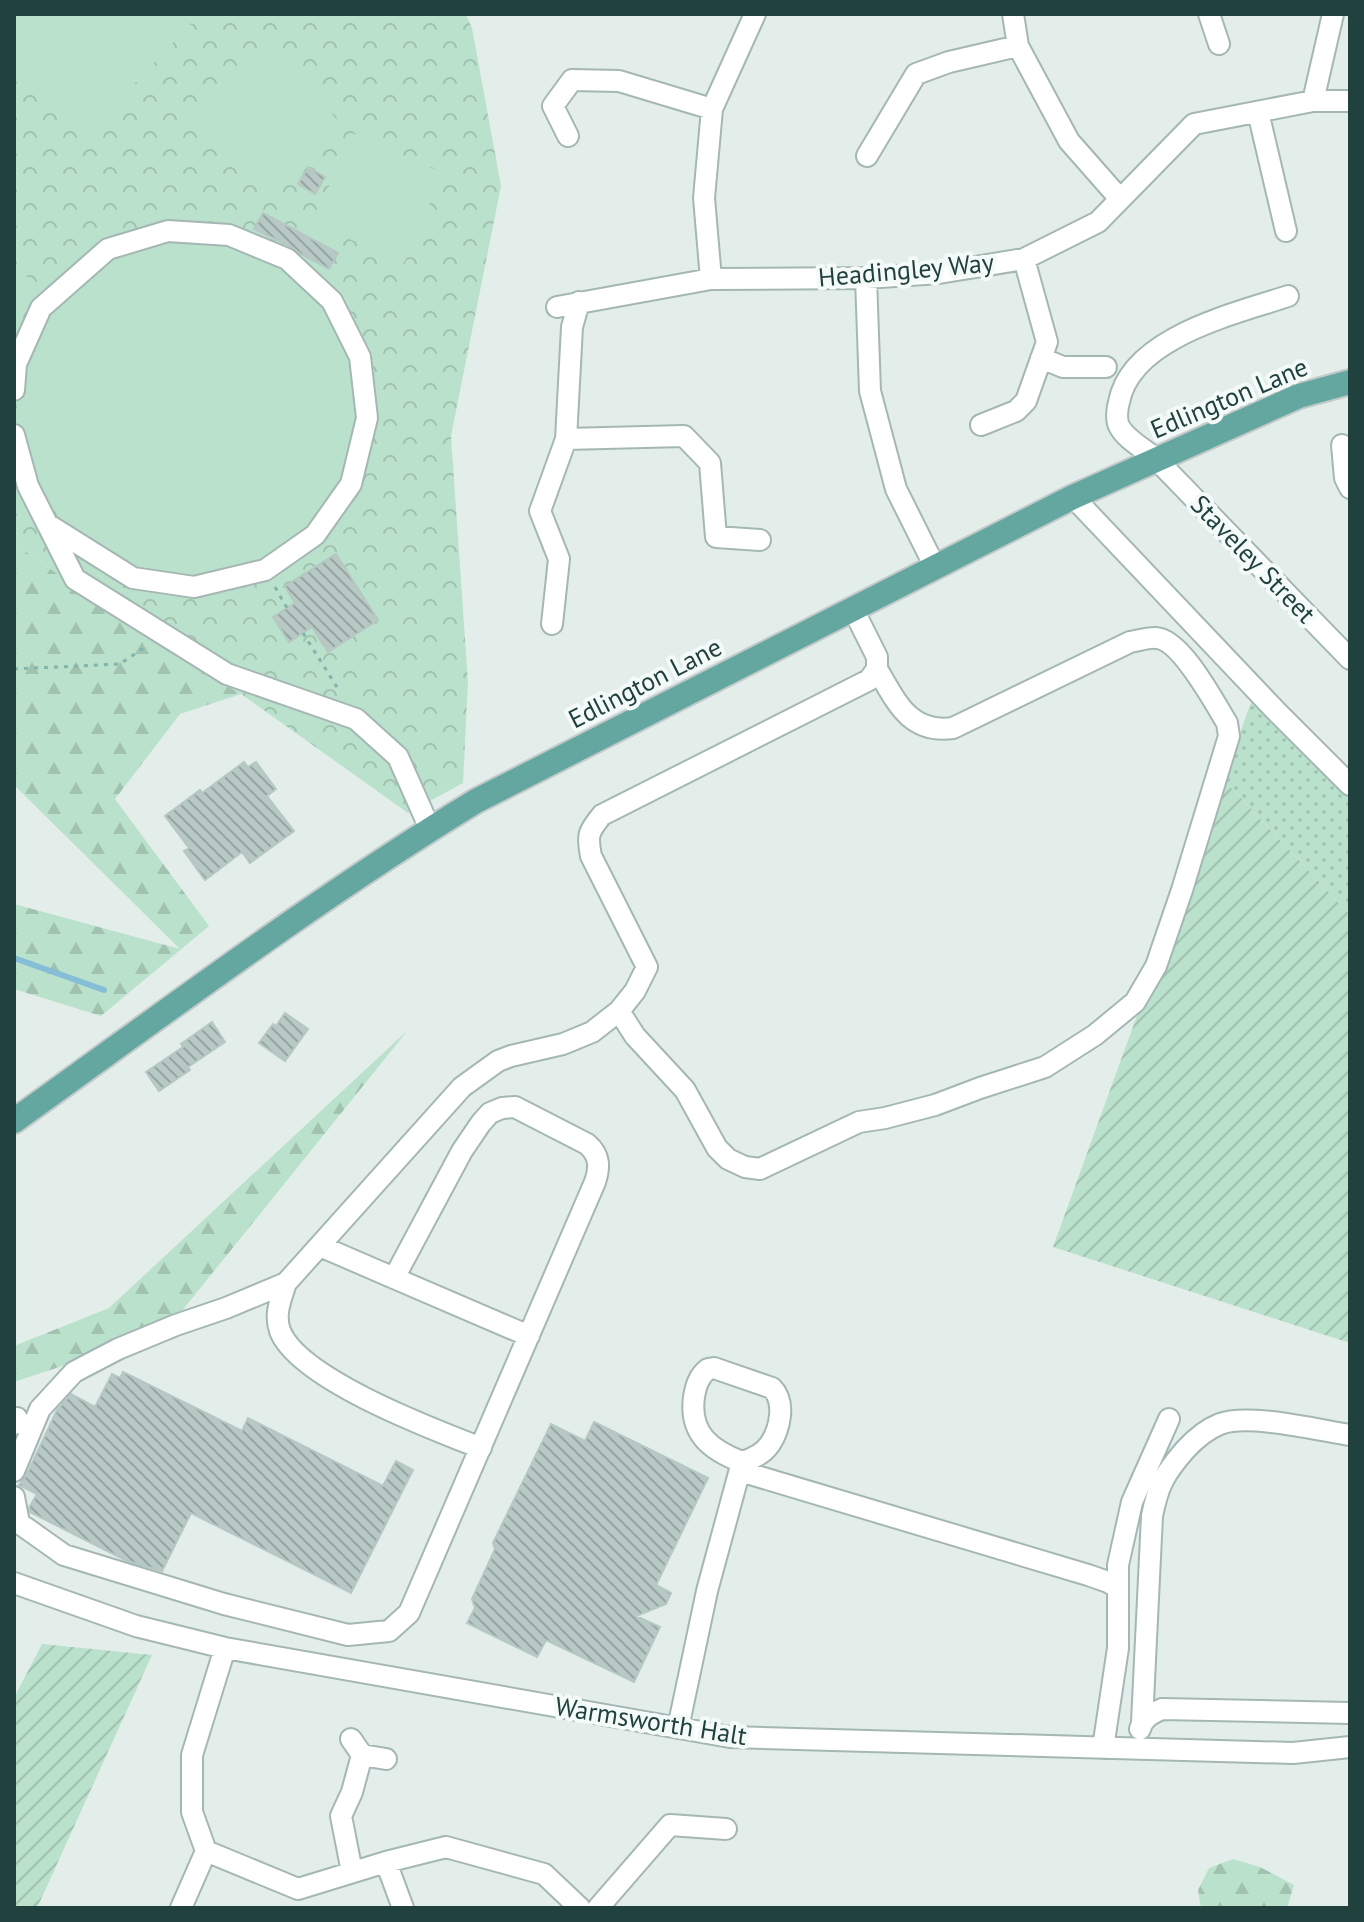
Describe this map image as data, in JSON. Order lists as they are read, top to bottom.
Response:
{
  "streets": {
    "main road": ["Edlington Lane"],
    "street": ["Headingley Way", "Staveley Street", "Warmsworth Halt"]
  },
  "crossings": [
    ["Edlington Lane", "Staveley Street"]
  ]
}
